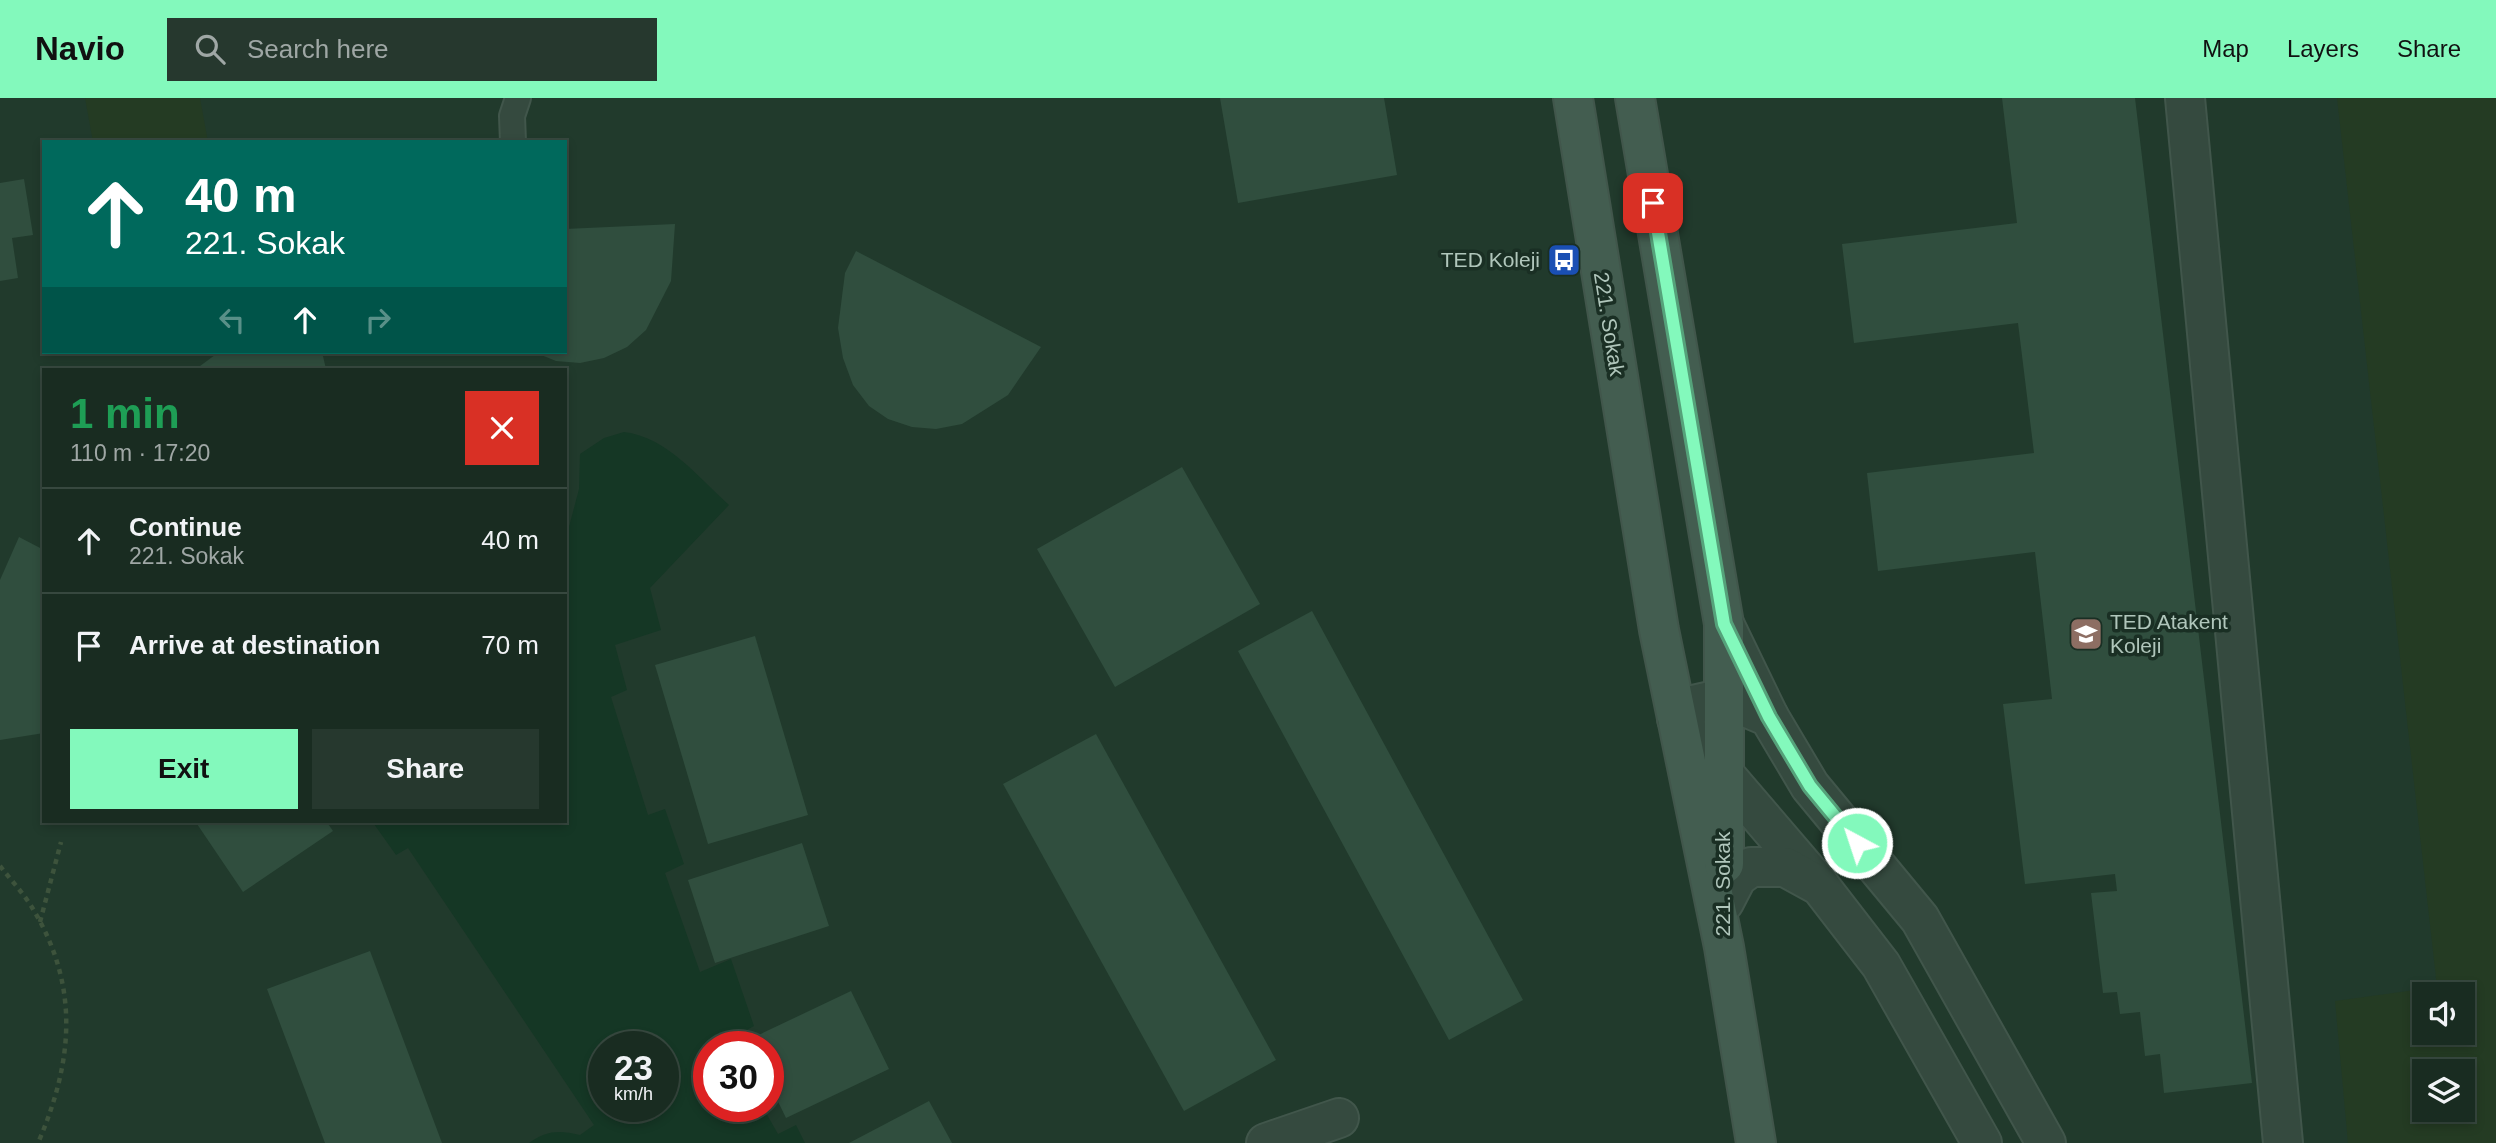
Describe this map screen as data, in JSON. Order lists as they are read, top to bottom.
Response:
{
  "streets": {
    "street": ["221. Sokak"]
  },
  "places": {
    "bus stop": ["TED Koleji"],
    "school or university": ["TED Atakent Koleji"]
  },
  "page": {
    "header": "Navio",
    "search": "Search here",
    "nav": ["Map", "Layers", "Share"],
    "turn": ["40 m", "221. Sokak"],
    "heading": ["1 min", "110 m · 17:20"],
    "list": [
      {
        "name": "Continue",
        "note": "221. Sokak",
        "value": "40 m"
      },
      {
        "name": "Arrive at destination",
        "value": "70 m"
      }
    ],
    "buttons": ["Exit", "Share"],
    "speed": "23 km/h",
    "limit": "30"
  }
}
